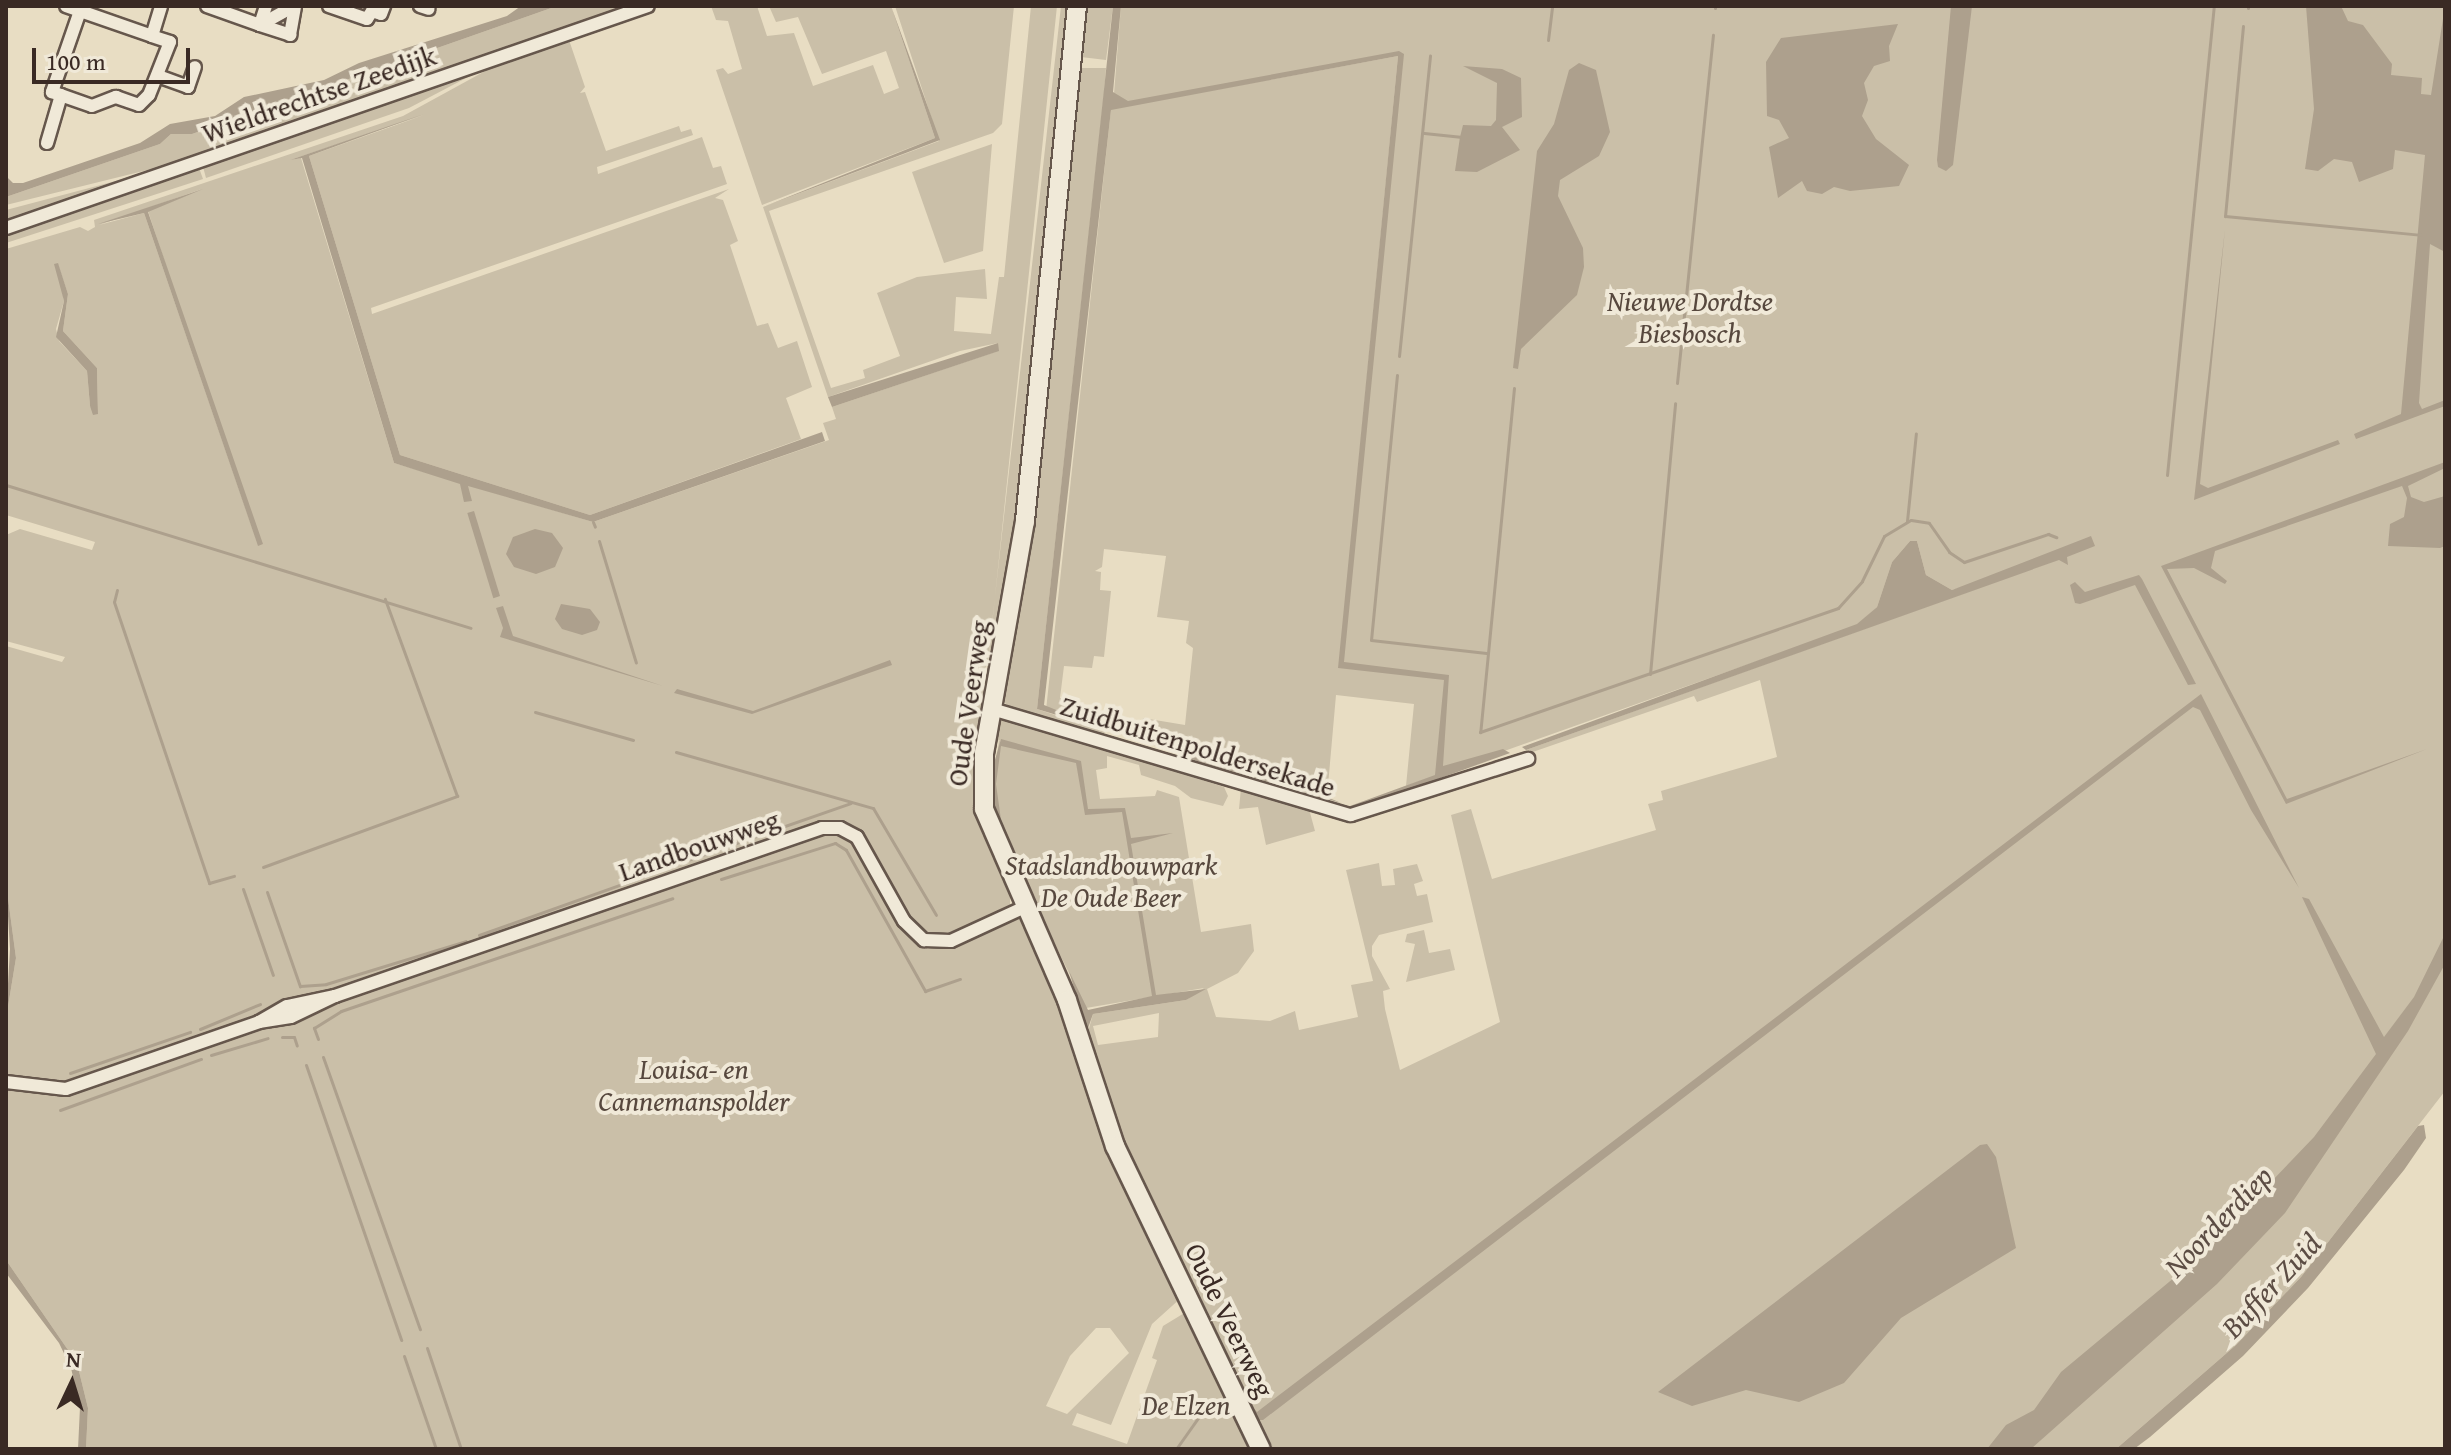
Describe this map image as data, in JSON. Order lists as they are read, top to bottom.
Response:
{
  "streets": {
    "street": [
      "Wieldrechtse Zeedijk",
      "Oude Veerweg",
      "Zuidbuitenpoldersekade",
      "Landbouwweg"
    ]
  },
  "crossings": [
    ["Oude Veerweg", "Zuidbuitenpoldersekade"],
    ["Oude Veerweg", "Landbouwweg"]
  ],
  "water": ["Noorderdiep", "Buffer Zuid"],
  "parks": [
    "Nieuwe Dordtse Biesbosch",
    "Stadslandbouwpark De Oude Beer",
    "Louisa- en Cannemanspolder",
    "De Elzen"
  ],
  "scale_bar": "100 m",
  "north": "top"
}
